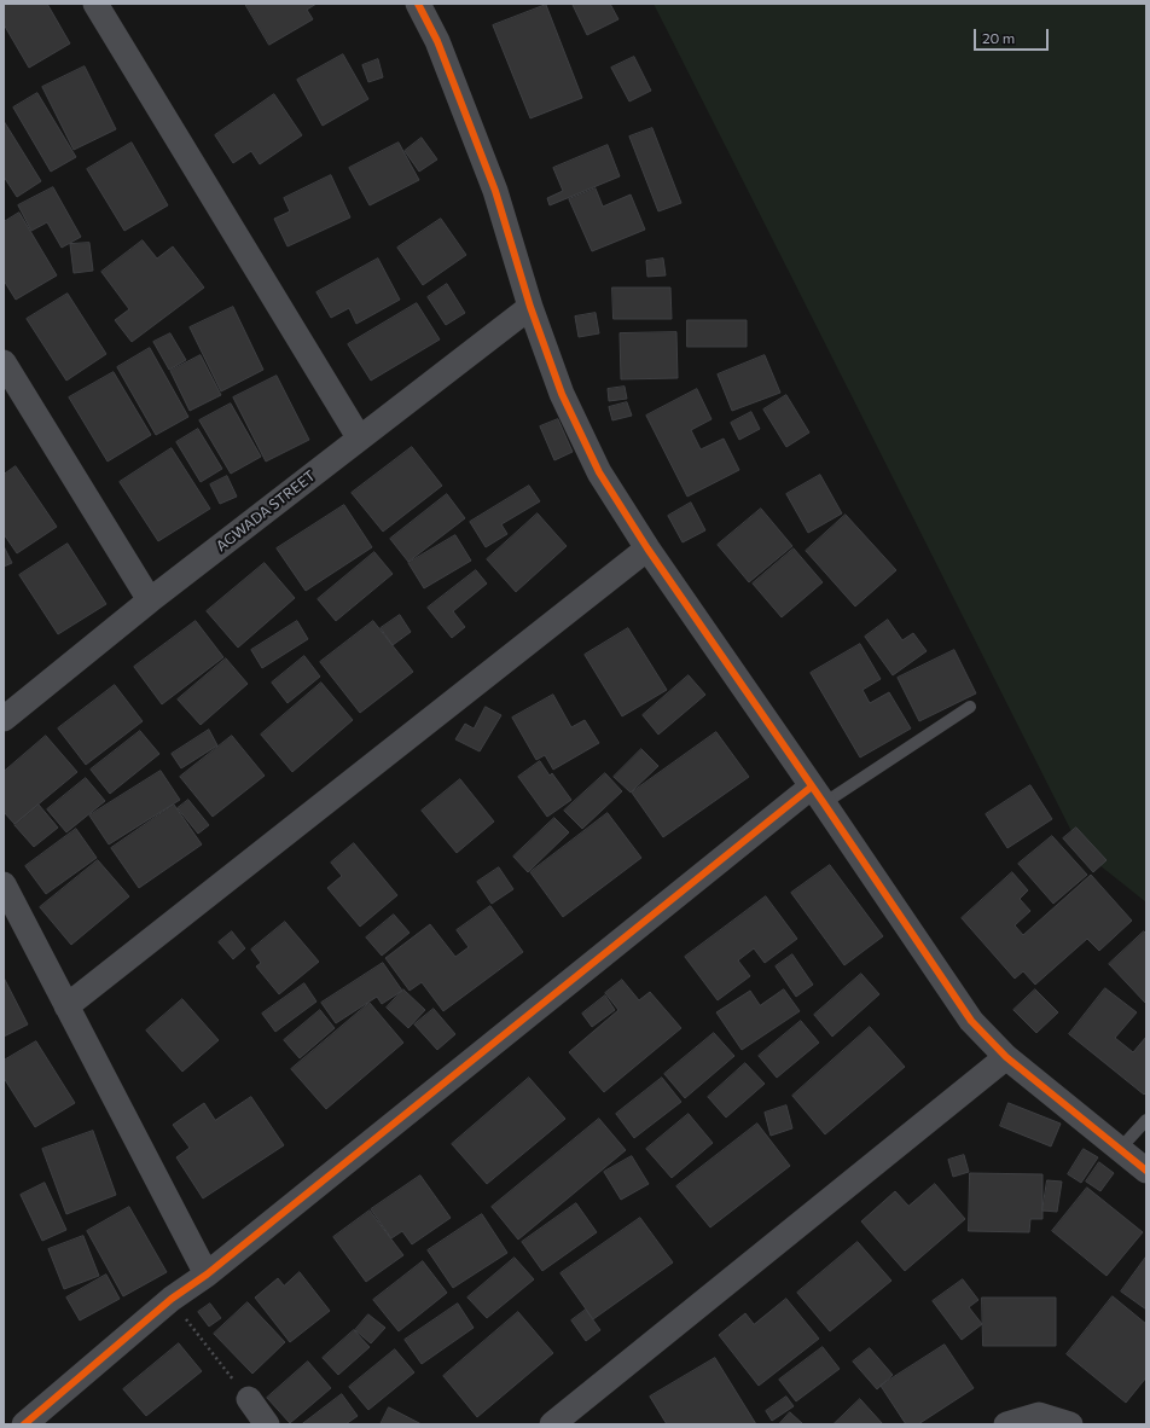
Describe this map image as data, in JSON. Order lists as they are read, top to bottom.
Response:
{
  "streets": {
    "street": ["AGWADA STREET"]
  },
  "scale_bar": "20 m"
}
